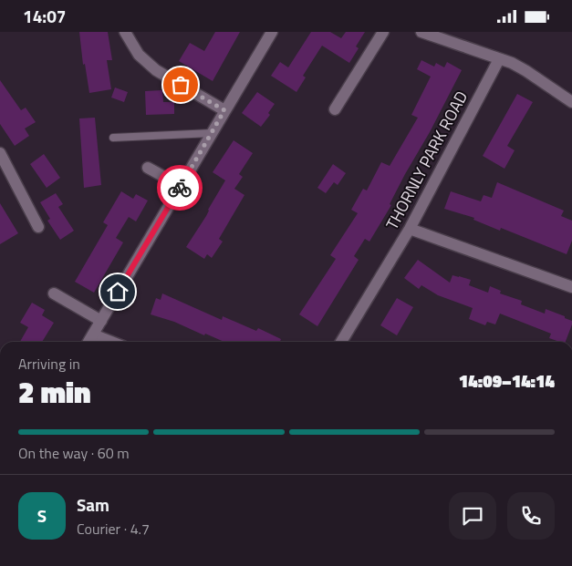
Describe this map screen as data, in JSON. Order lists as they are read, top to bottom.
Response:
{
  "streets": {
    "street": ["THORNLY PARK ROAD"]
  },
  "page": {
    "status": "14:07",
    "heading": ["2 min", "Arriving in", "14:09–14:14"],
    "panel": ["Sam", "Courier · 4.7"],
    "bar": "On the way · 60 m",
    "round": "S"
  }
}
